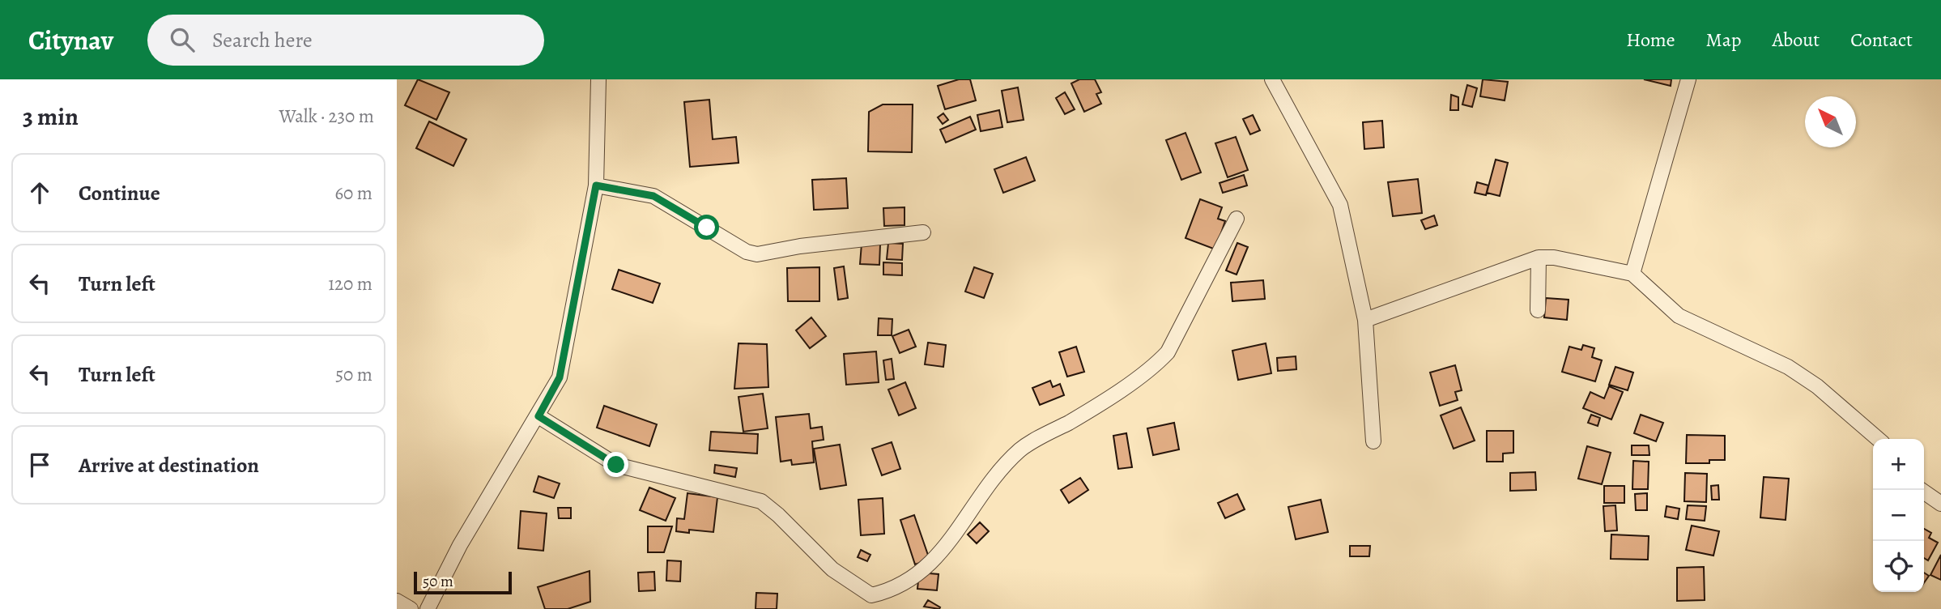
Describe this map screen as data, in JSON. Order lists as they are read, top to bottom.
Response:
{
  "scale_bar": "50 m",
  "north": "top left",
  "page": {
    "header": "Citynav",
    "search": "Search here",
    "nav": [
      "Home",
      "Map",
      "About",
      "Contact"
    ],
    "heading": ["3 min", "Walk · 230 m"],
    "list": [
      ["Continue", "60 m"],
      ["Turn left", "120 m"],
      ["Turn left", "50 m"],
      "Arrive at destination"
    ],
    "map_buttons": ["+", "−"],
    "scale": "50 m"
  }
}
